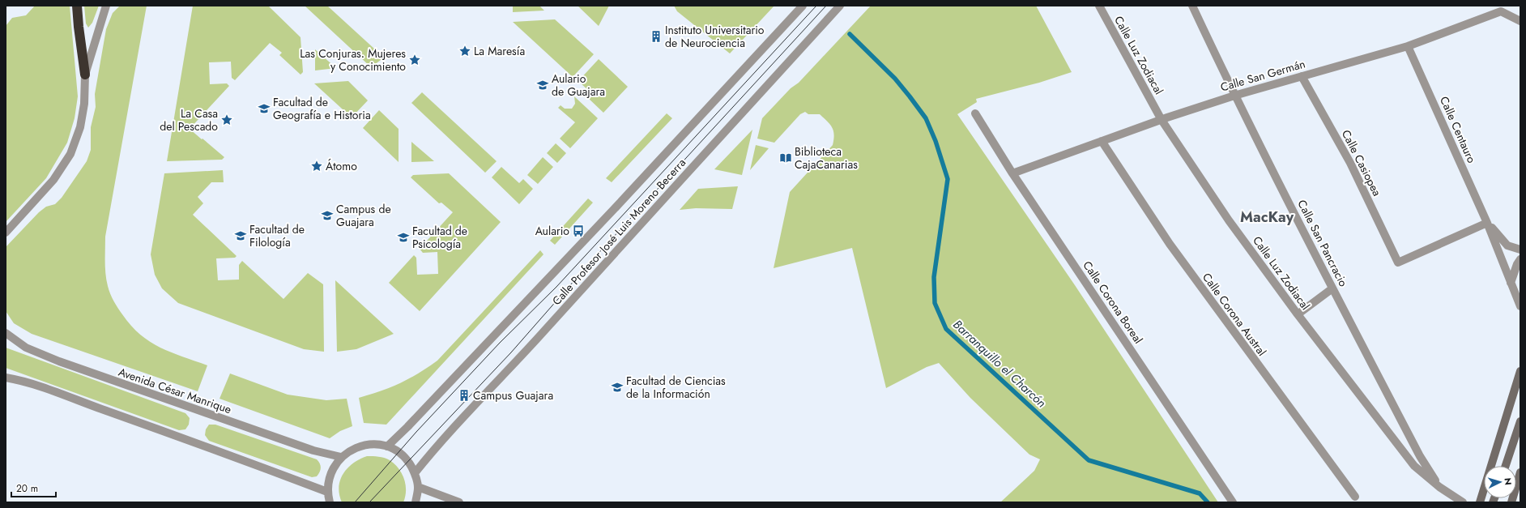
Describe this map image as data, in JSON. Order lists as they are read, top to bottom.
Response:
{
  "streets": {
    "street": [
      "Calle Luz Zodiacal",
      "Calle San Germán",
      "Calle Centauro",
      "Calle Casiopea",
      "Calle Profesor José Luis Moreno Becerra",
      "Calle San Pancracio",
      "Calle Corona Boreal",
      "Calle Corona Austral",
      "Avenida César Manrique"
    ]
  },
  "crossings": [
    ["Calle Luz Zodiacal", "Calle San Germán"],
    ["Calle Luz Zodiacal", "Calle San Pancracio"],
    ["Calle San Germán", "Calle Centauro"],
    ["Calle San Germán", "Calle Casiopea"],
    ["Calle San Germán", "Calle San Pancracio"],
    ["Calle San Germán", "Calle Corona Boreal"],
    ["Calle San Germán", "Calle Corona Austral"],
    ["Calle Centauro", "Calle Casiopea"]
  ],
  "districts": ["MacKay"],
  "water": ["Barranquillo el Charcón"],
  "places": {
    "building": ["Instituto Universitario de Neurociencia", "Campus Guajara"],
    "place": [
      "La Maresía",
      "Las Conjuras. Mujeres y Conocimiento",
      "La Casa del Pescado",
      "Átomo"
    ],
    "school or university": [
      "Aulario de Guajara",
      "Facultad de Geografía e Historia",
      "Campus de Guajara",
      "Facultad de Filología",
      "Facultad de Psicología",
      "Facultad de Ciencias de la Información"
    ],
    "library": ["Biblioteca CajaCanarias"],
    "bus stop": ["Aulario"]
  },
  "scale_bar": "20 m",
  "north": "right"
}
